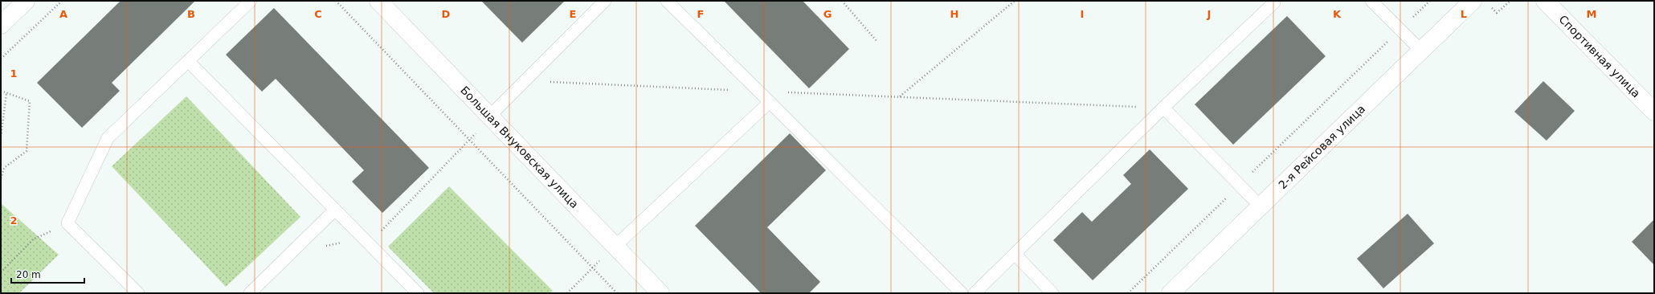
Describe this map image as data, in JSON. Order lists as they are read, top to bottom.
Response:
{
  "streets": {
    "street": ["Спортивная улица", "Большая Внуковская улица", "2-я Рейсовая улица"]
  },
  "scale_bar": "20 m",
  "grid": {
    "columns": [
      "A",
      "B",
      "C",
      "D",
      "E",
      "F",
      "G",
      "H",
      "I",
      "J",
      "K",
      "L",
      "M"
    ],
    "rows": ["1", "2"]
  }
}
